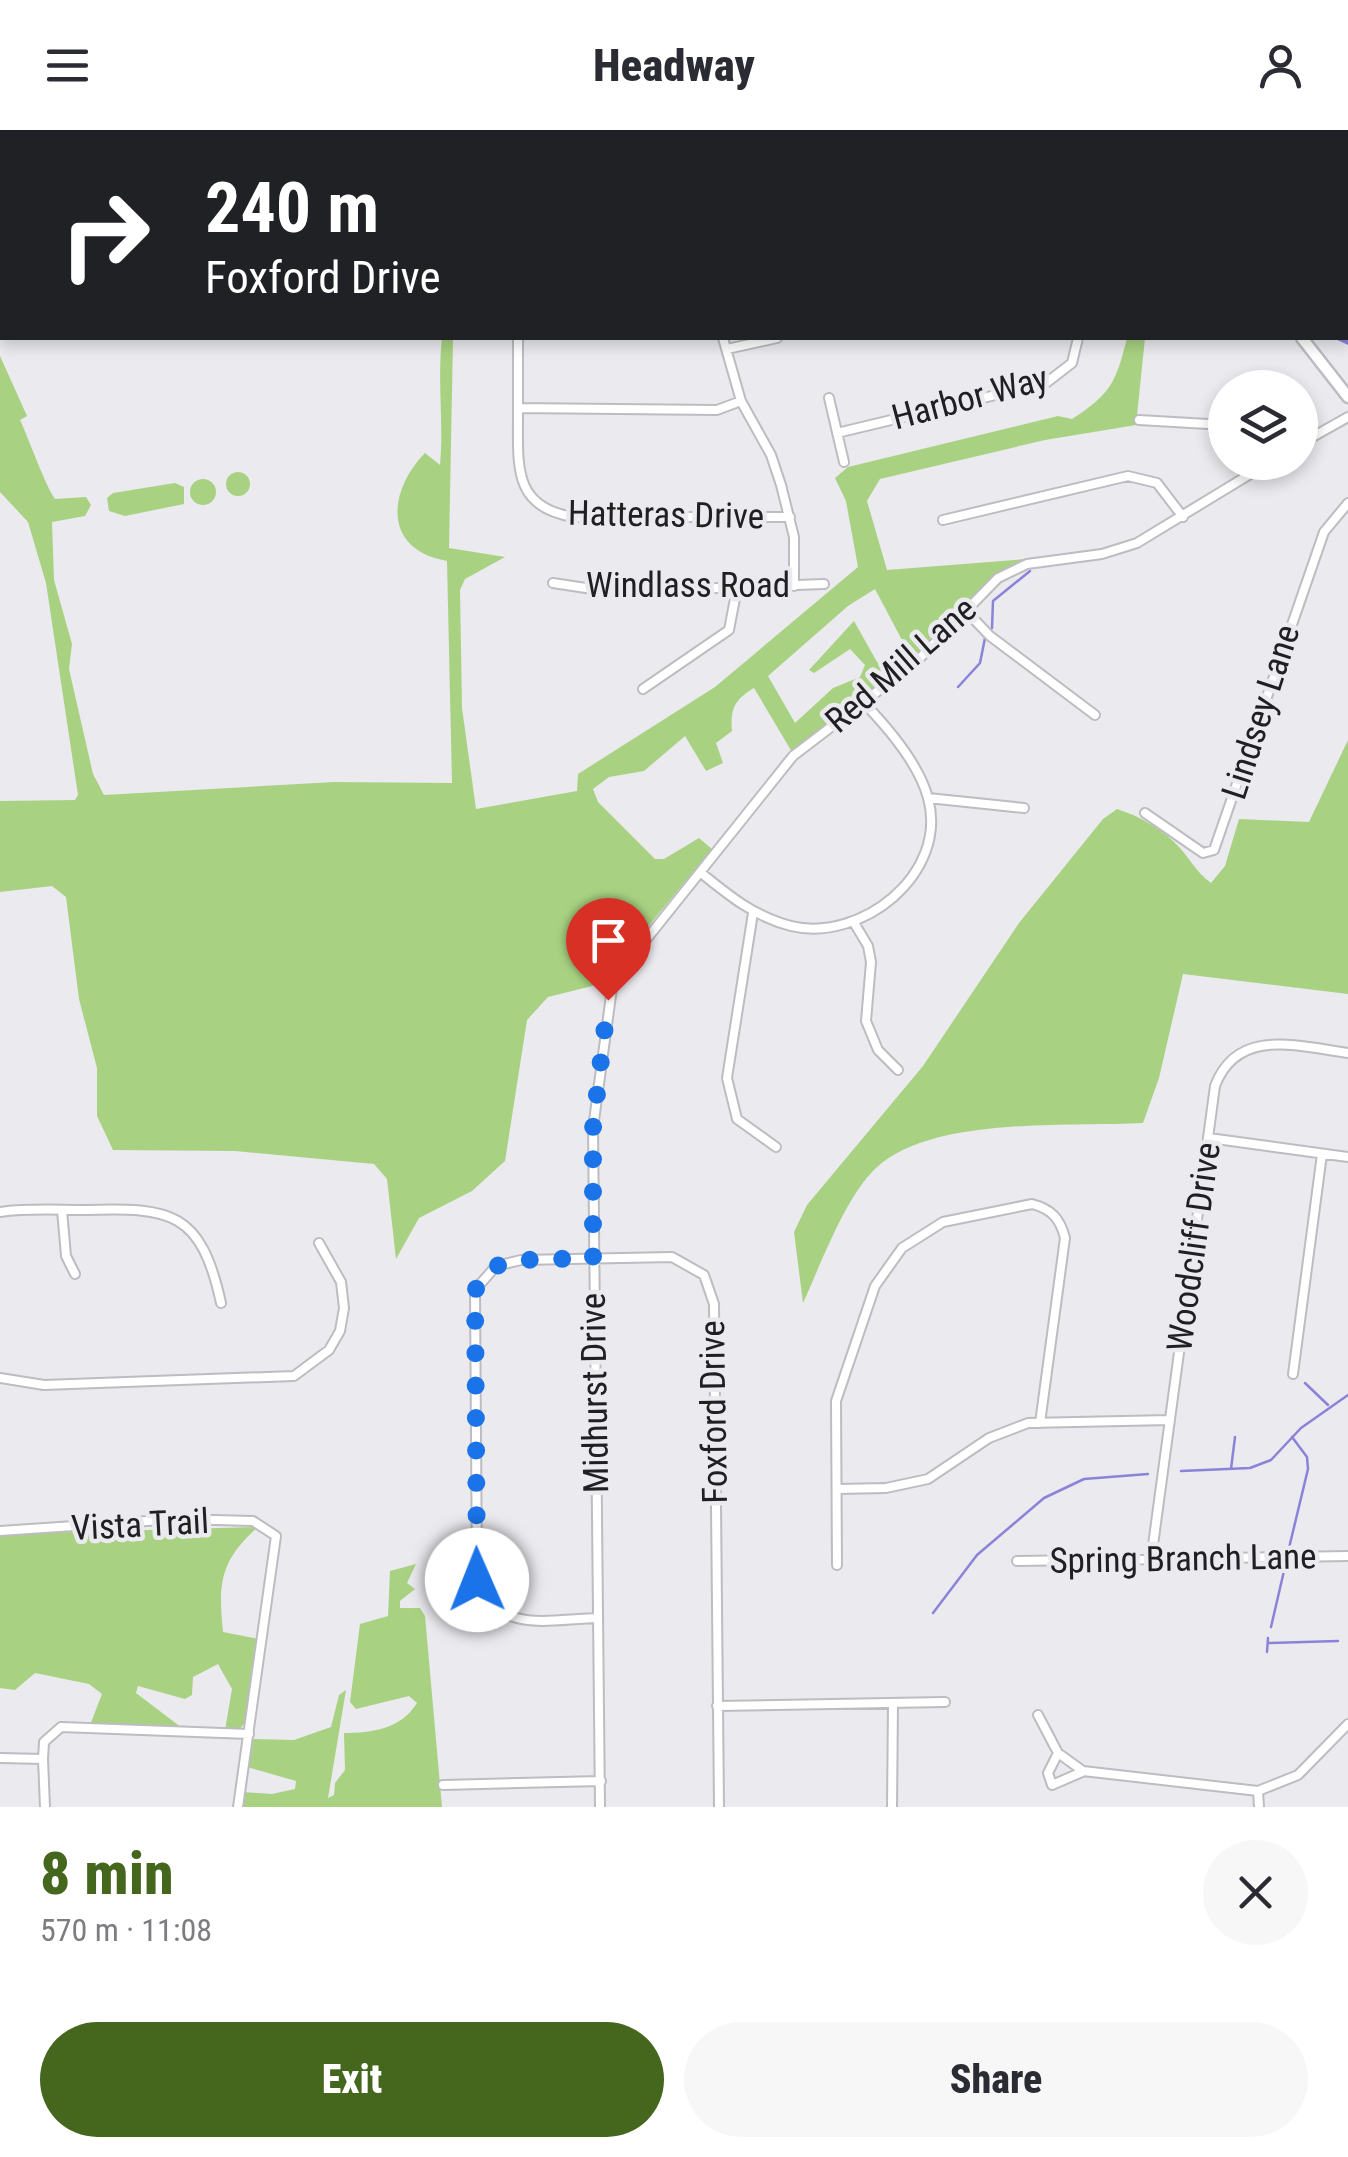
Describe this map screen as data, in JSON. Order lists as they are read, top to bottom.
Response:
{
  "streets": {
    "street": [
      "Harbor Way",
      "Hatteras Drive",
      "Windlass Road",
      "Red Mill Lane",
      "Lindsey Lane",
      "Woodcliff Drive",
      "Midhurst Drive",
      "Foxford Drive",
      "Vista Trail",
      "Spring Branch Lane"
    ]
  },
  "crossings": [
    ["Red Mill Lane", "Midhurst Drive"],
    ["Woodcliff Drive", "Spring Branch Lane"],
    ["Midhurst Drive", "Foxford Drive"]
  ],
  "page": {
    "header": "Headway",
    "turn": ["240 m", "Foxford Drive"],
    "heading": ["8 min", "570 m · 11:08"],
    "buttons": ["Exit", "Share"]
  }
}
